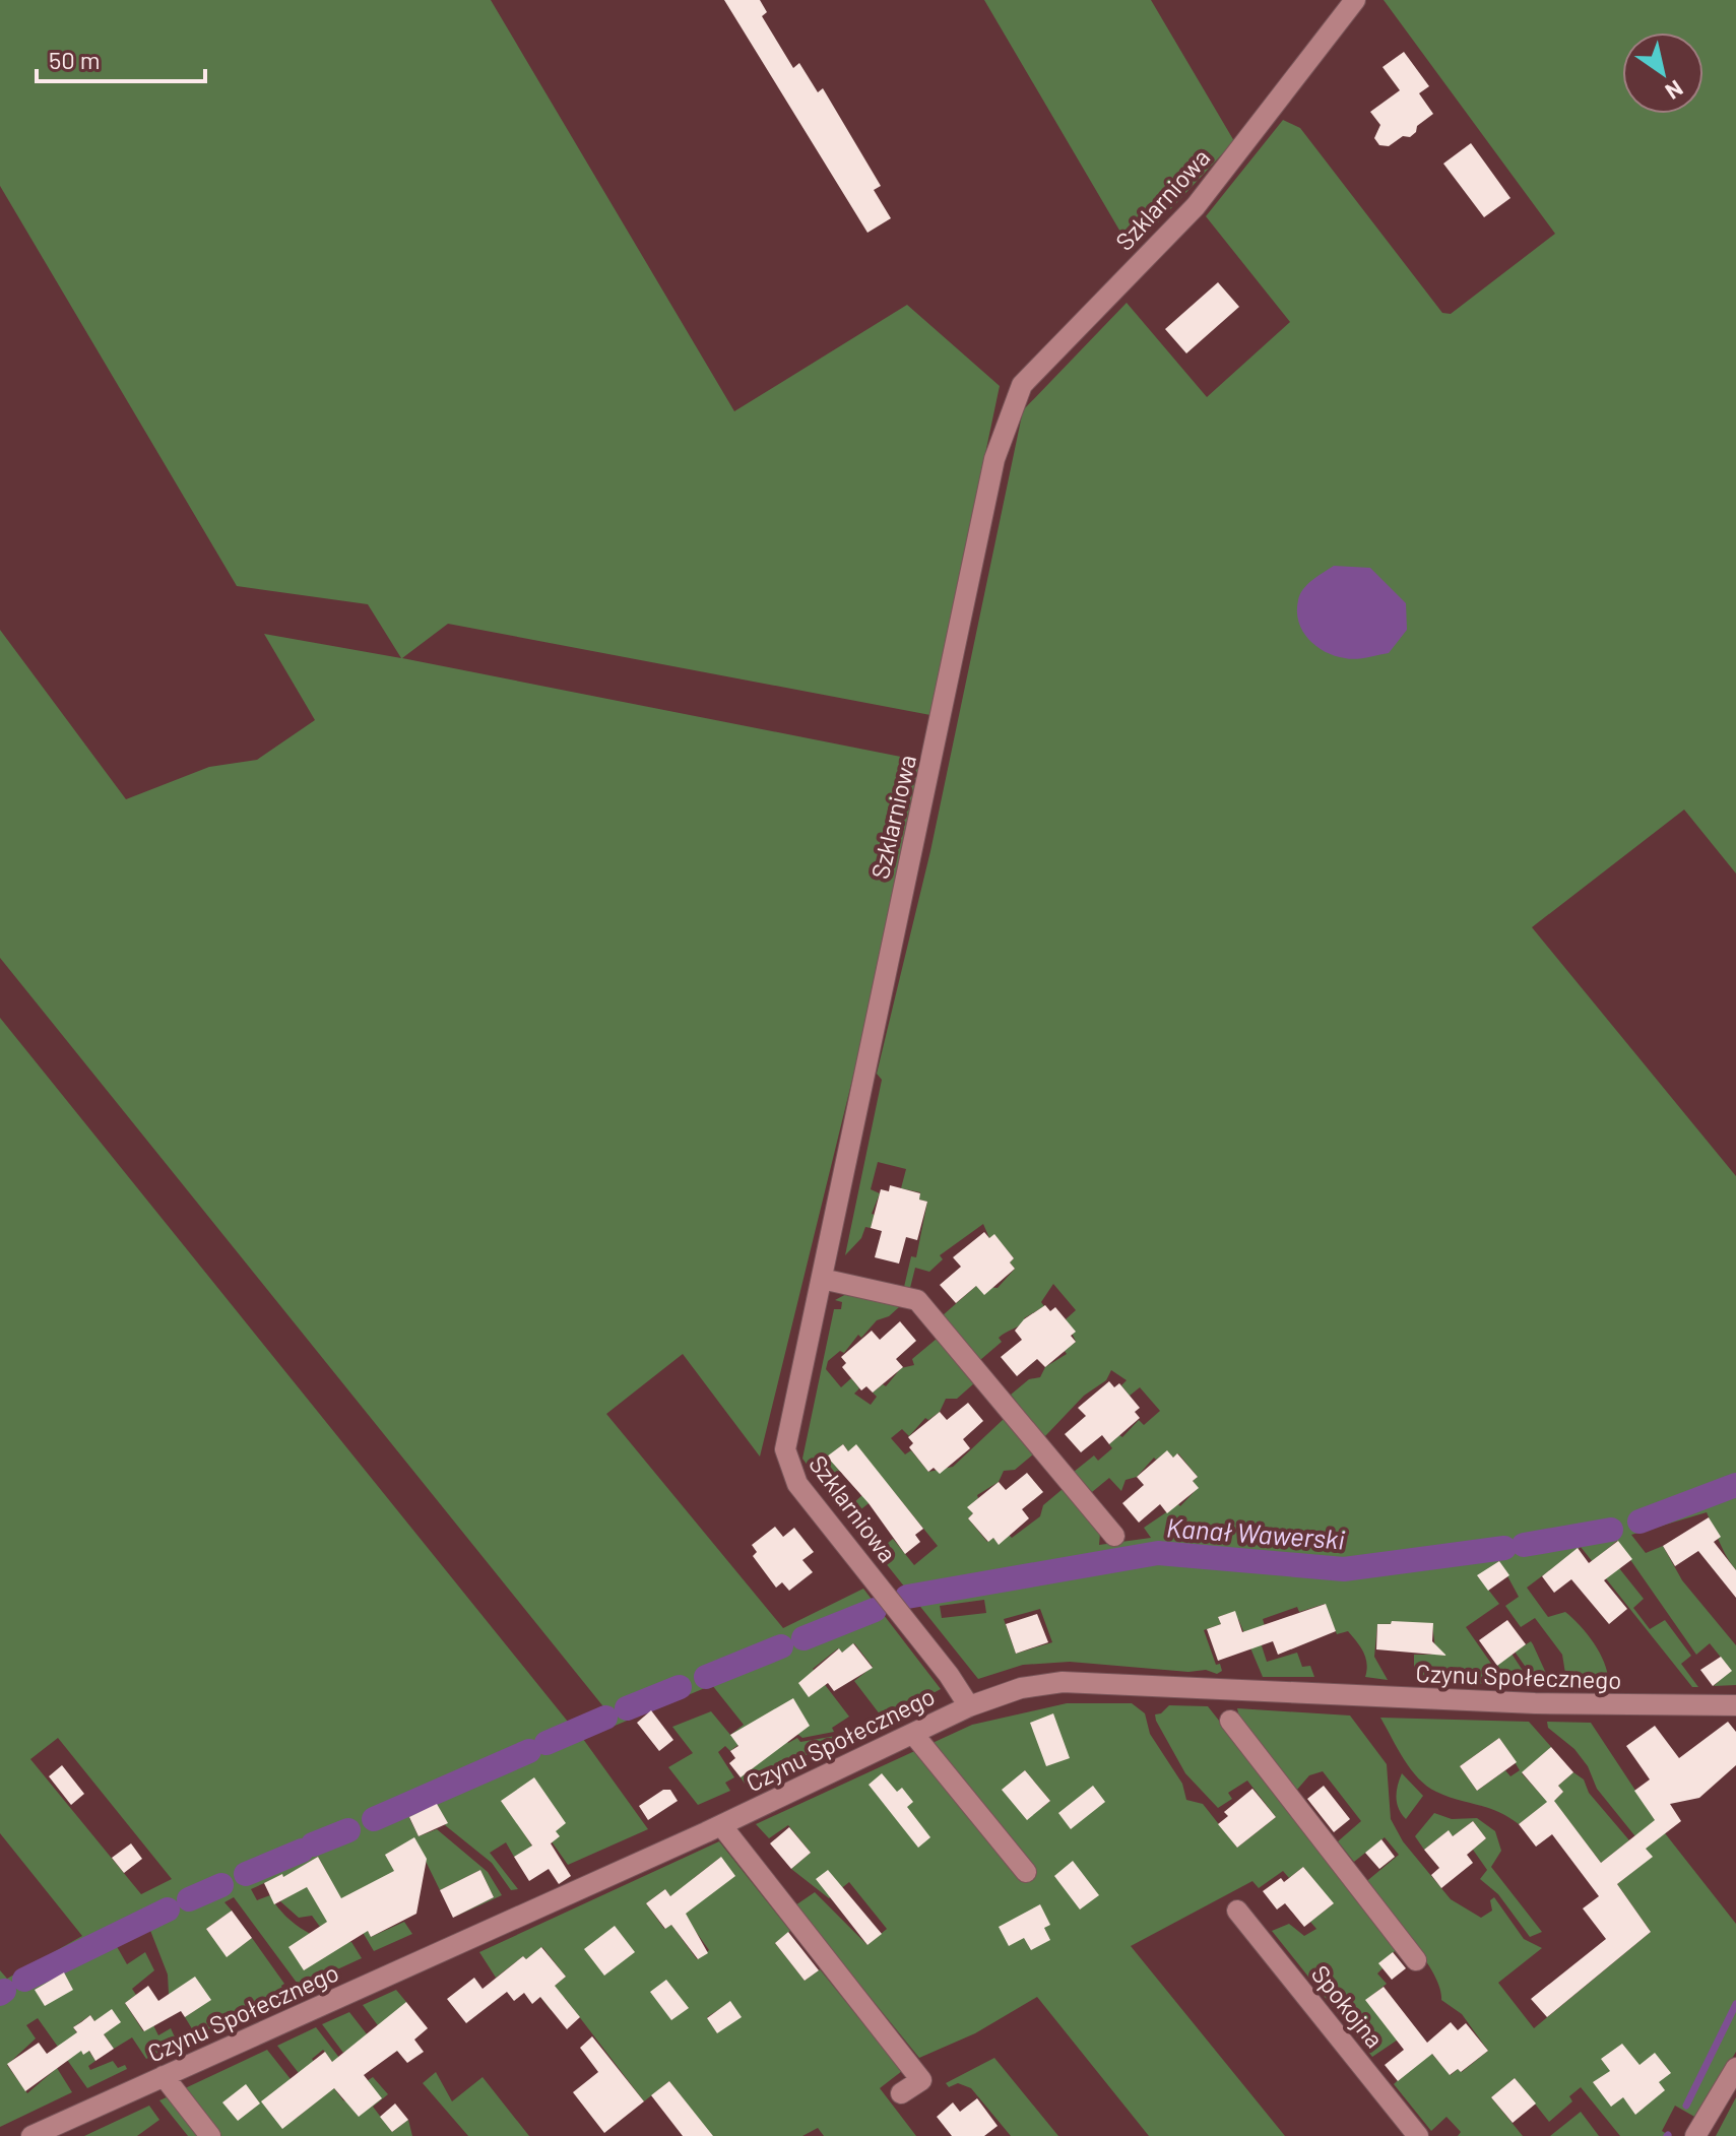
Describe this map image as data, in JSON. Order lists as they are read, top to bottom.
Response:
{
  "streets": {
    "street": ["Szklarniowa", "Czynu Społecznego", "Spokojna"]
  },
  "crossings": [
    ["Szklarniowa", "Czynu Społecznego"]
  ],
  "water": ["Kanał Wawerski"],
  "scale_bar": "50 m",
  "north": "bottom right"
}
